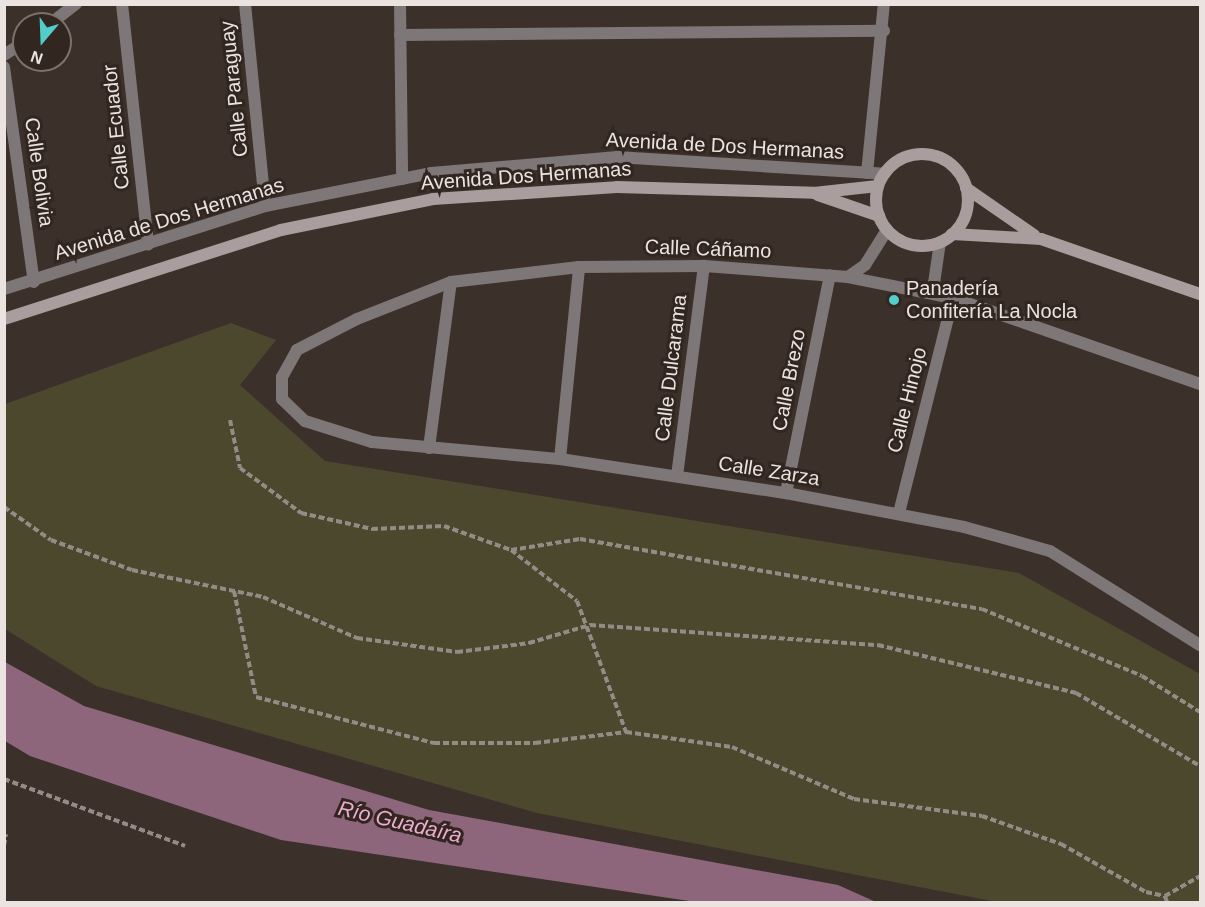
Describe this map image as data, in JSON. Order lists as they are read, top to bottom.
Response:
{
  "streets": {
    "main road": ["Avenida Dos Hermanas"],
    "street": [
      "Calle Paraguay",
      "Calle Ecuador",
      "Avenida de Dos Hermanas",
      "Calle Bolivia",
      "Calle Cáñamo",
      "Calle Dulcarama",
      "Calle Brezo",
      "Calle Hinojo",
      "Calle Zarza"
    ]
  },
  "crossings": [
    ["Calle Paraguay", "Avenida de Dos Hermanas"],
    ["Calle Ecuador", "Avenida de Dos Hermanas"],
    ["Avenida de Dos Hermanas", "Calle Bolivia"],
    ["Avenida de Dos Hermanas", "Avenida Dos Hermanas"],
    ["Calle Cáñamo", "Calle Dulcarama"],
    ["Calle Cáñamo", "Calle Brezo"],
    ["Calle Cáñamo", "Calle Hinojo"],
    ["Calle Cáñamo", "Calle Zarza"],
    ["Calle Dulcarama", "Calle Zarza"],
    ["Calle Brezo", "Calle Zarza"],
    ["Calle Hinojo", "Calle Zarza"]
  ],
  "water": ["Río Guadaíra"],
  "places": ["Panadería Confitería La Nocla"],
  "north": "bottom"
}
